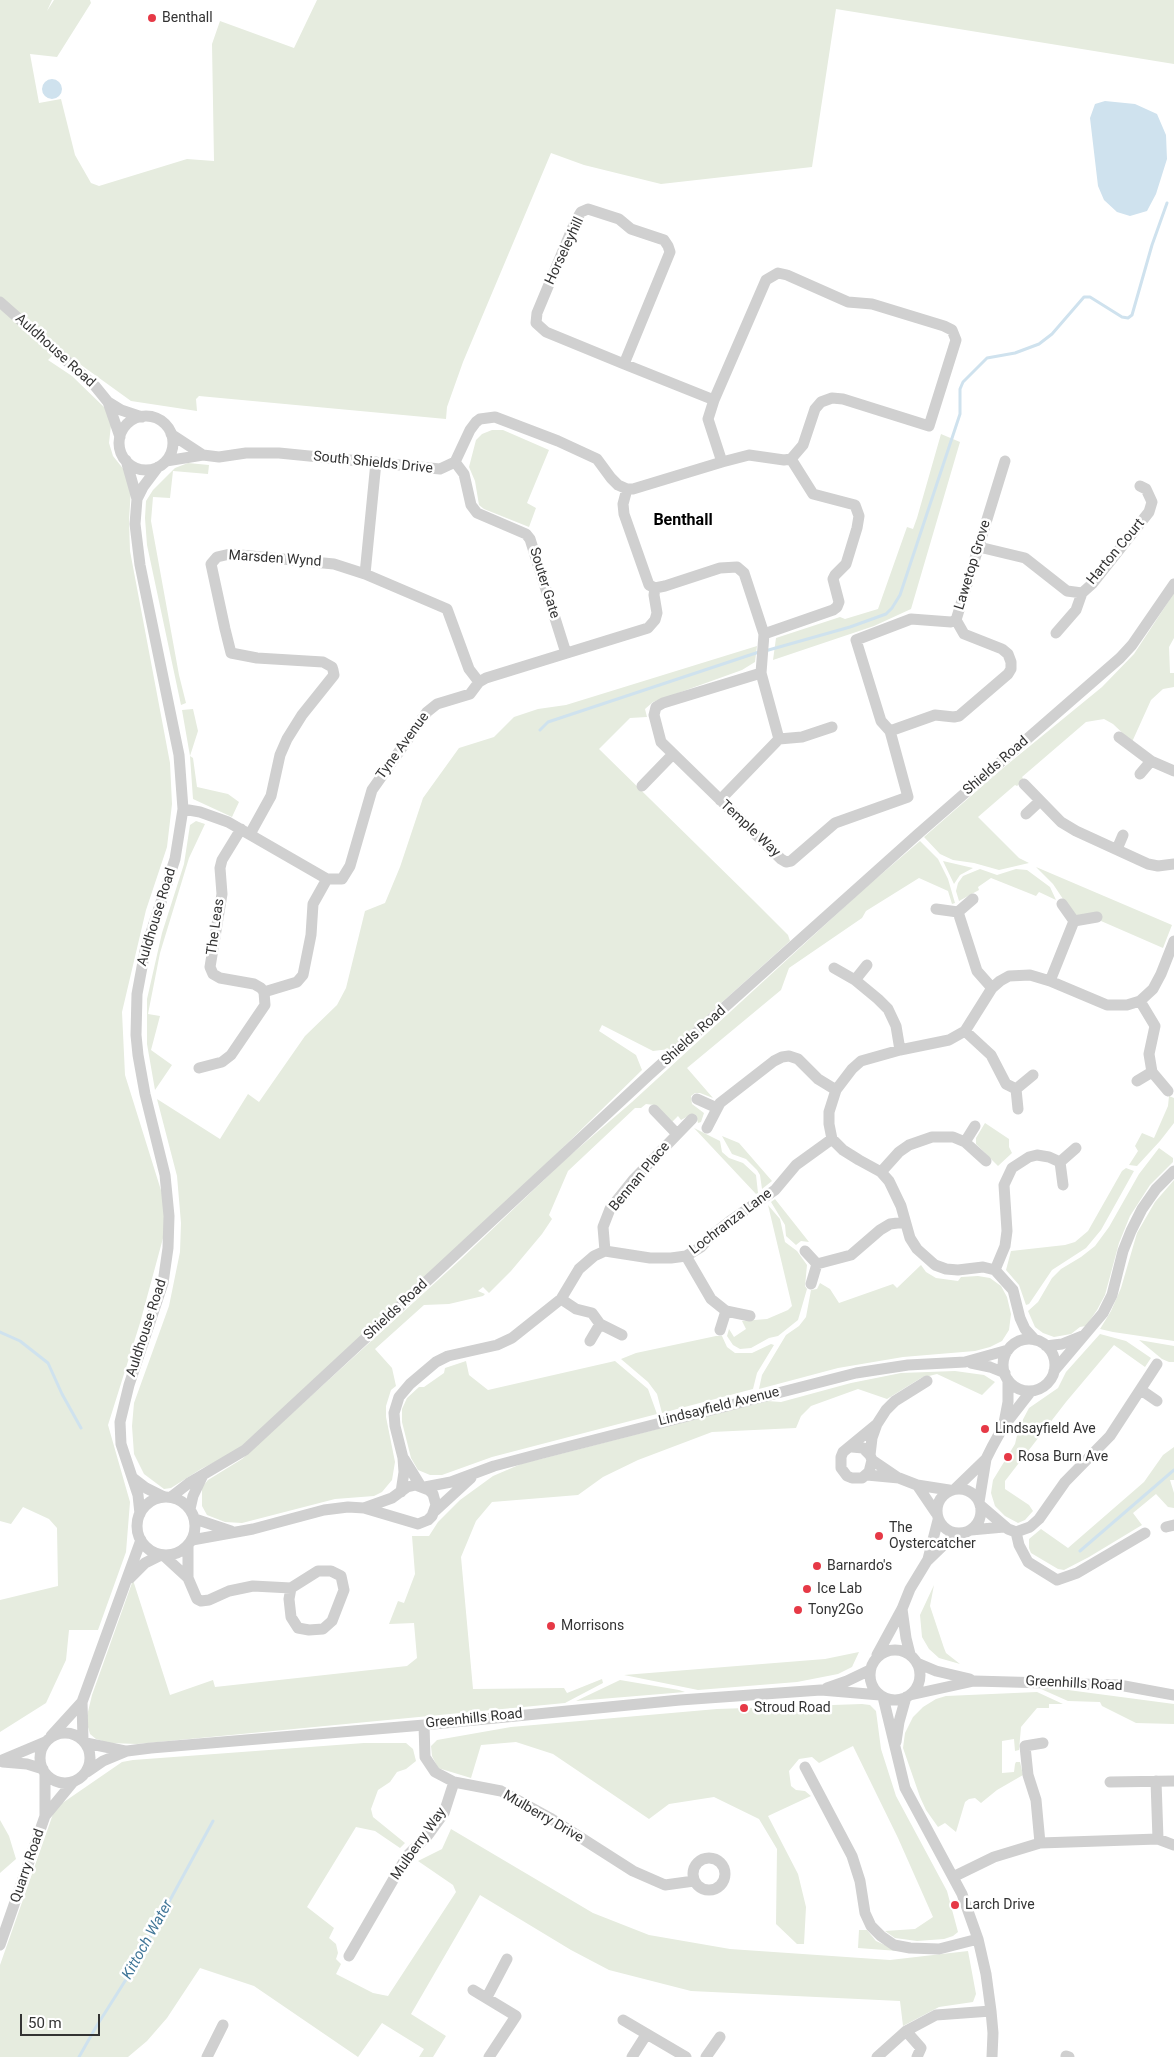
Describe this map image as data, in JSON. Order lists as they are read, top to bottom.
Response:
{
  "streets": {
    "street": [
      "Horseleyhill",
      "Auldhouse Road",
      "South Shields Drive",
      "Harton Court",
      "Marsden Wynd",
      "Lawetop Grove",
      "Souter Gate",
      "Tyne Avenue",
      "Shields Road",
      "Temple Way",
      "The Leas",
      "Bennan Place",
      "Lochranza Lane",
      "Lindsayfield Avenue",
      "Greenhills Road",
      "Mulberry Drive",
      "Mulberry Way",
      "Quarry Road"
    ]
  },
  "crossings": [
    ["Auldhouse Road", "South Shields Drive"],
    ["Auldhouse Road", "Shields Road"],
    ["Auldhouse Road", "Lindsayfield Avenue"],
    ["South Shields Drive", "Souter Gate"],
    ["Harton Court", "Lawetop Grove"],
    ["Marsden Wynd", "The Leas"],
    ["Lawetop Grove", "Temple Way"],
    ["Souter Gate", "Tyne Avenue"],
    ["Shields Road", "Lindsayfield Avenue"],
    ["Bennan Place", "Lochranza Lane"],
    ["Greenhills Road", "Mulberry Drive"],
    ["Greenhills Road", "Quarry Road"],
    ["Mulberry Drive", "Mulberry Way"]
  ],
  "districts": ["Benthall"],
  "water": ["Kittoch Water"],
  "places": [
    "Benthall",
    "Lindsayfield Ave",
    "Rosa Burn Ave",
    "The Oystercatcher",
    "Barnardo's",
    "Ice Lab",
    "Tony2Go",
    "Morrisons",
    "Stroud Road",
    "Larch Drive"
  ],
  "scale_bar": "50 m"
}
